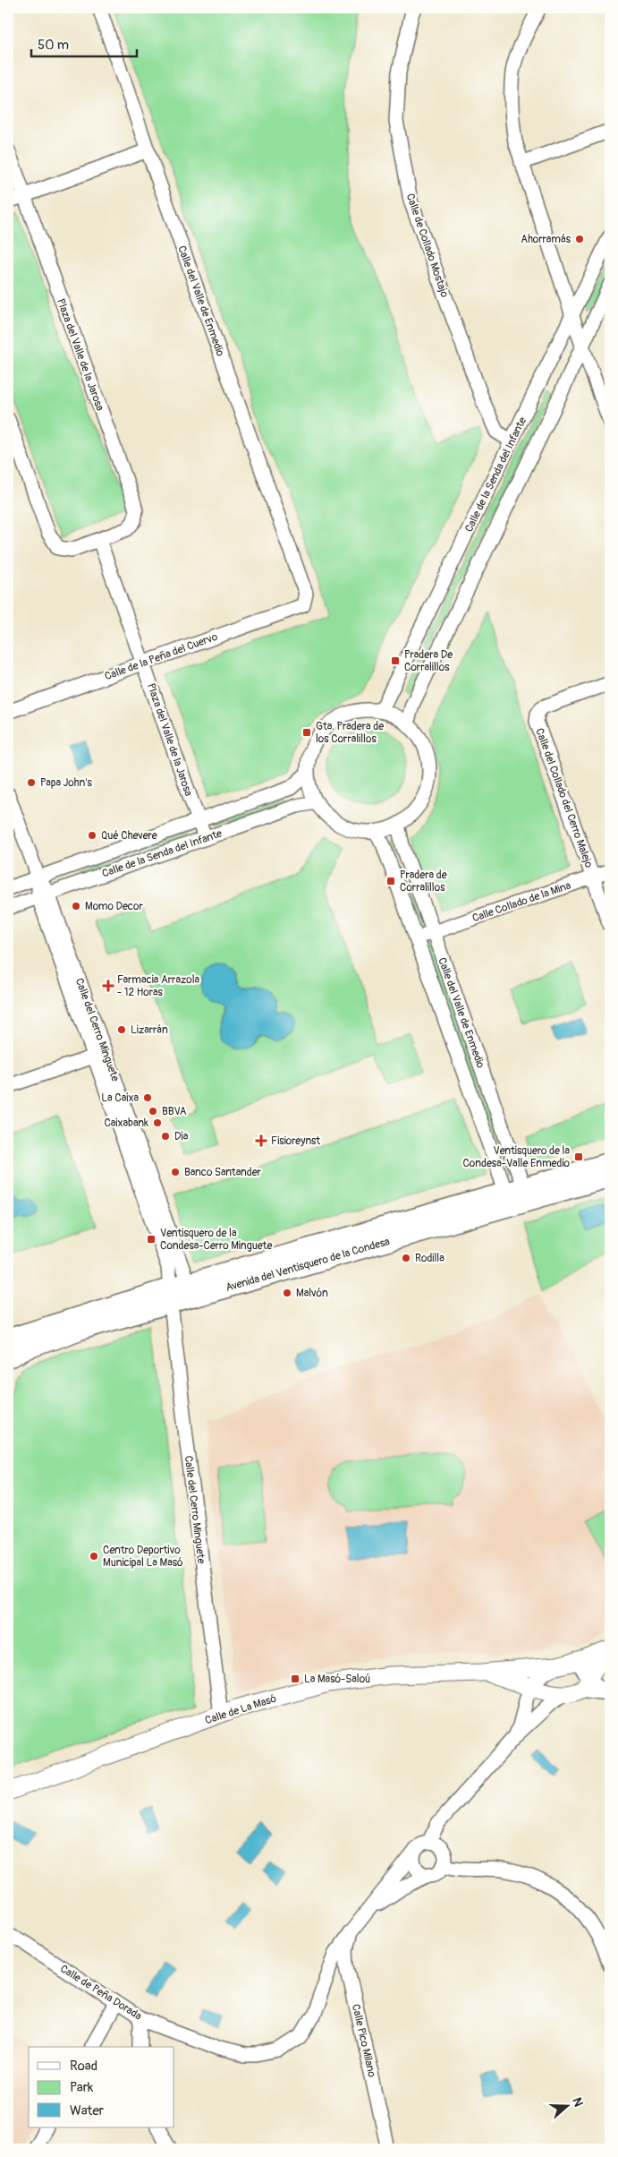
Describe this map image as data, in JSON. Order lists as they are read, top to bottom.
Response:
{
  "streets": {
    "main road": ["Avenida del Ventisquero de la Condesa"],
    "street": [
      "Calle de Collado Mostajo",
      "Calle del Valle de Enmedio",
      "Plaza del Valle de la Jarosa",
      "Calle de la Senda del Infante",
      "Calle de la Peña del Cuervo",
      "Calle del Collado del Cerro Malejo",
      "Calle Collado de la Mina",
      "Calle del Cerro Minguete",
      "Calle de La Masó",
      "Calle de Peña Dorada",
      "Calle Pico Milano"
    ]
  },
  "crossings": [
    ["Calle de Collado Mostajo", "Calle de la Senda del Infante"],
    ["Calle del Valle de Enmedio", "Calle de la Senda del Infante"],
    ["Calle del Valle de Enmedio", "Calle de la Peña del Cuervo"],
    ["Calle del Valle de Enmedio", "Calle Collado de la Mina"],
    ["Calle del Valle de Enmedio", "Avenida del Ventisquero de la Condesa"],
    ["Plaza del Valle de la Jarosa", "Calle de la Senda del Infante"],
    ["Plaza del Valle de la Jarosa", "Calle de la Peña del Cuervo"],
    ["Calle de la Senda del Infante", "Calle del Cerro Minguete"],
    ["Calle del Collado del Cerro Malejo", "Calle Collado de la Mina"],
    ["Calle del Cerro Minguete", "Avenida del Ventisquero de la Condesa"],
    ["Calle del Cerro Minguete", "Calle de La Masó"],
    ["Calle de La Masó", "Calle Pico Milano"],
    ["Calle de Peña Dorada", "Calle Pico Milano"]
  ],
  "places": {
    "other": [
      "Ahorramás",
      "Papa John's",
      "Qué Chevere",
      "Momo Decor",
      "Lizarrán",
      "La Caixa",
      "BBVA",
      "Caixabank",
      "Dia",
      "Banco Santander",
      "Rodilla",
      "Malvón",
      "Centro Deportivo Municipal La Masó"
    ],
    "transit": [
      "Pradera De Corralillos",
      "Gta. Pradera de los Corralillos",
      "Pradera de Corralillos",
      "Ventisquero de la Condesa-Valle Enmedio",
      "Ventisquero de la Condesa-Cerro Minguete",
      "La Masó-Saloú"
    ],
    "health": ["Farmacia Arrazola - 12 Horas", "Fisioreynst"]
  },
  "legend": ["Road", "Park", "Water"],
  "scale_bar": "50 m",
  "north": "right"
}
